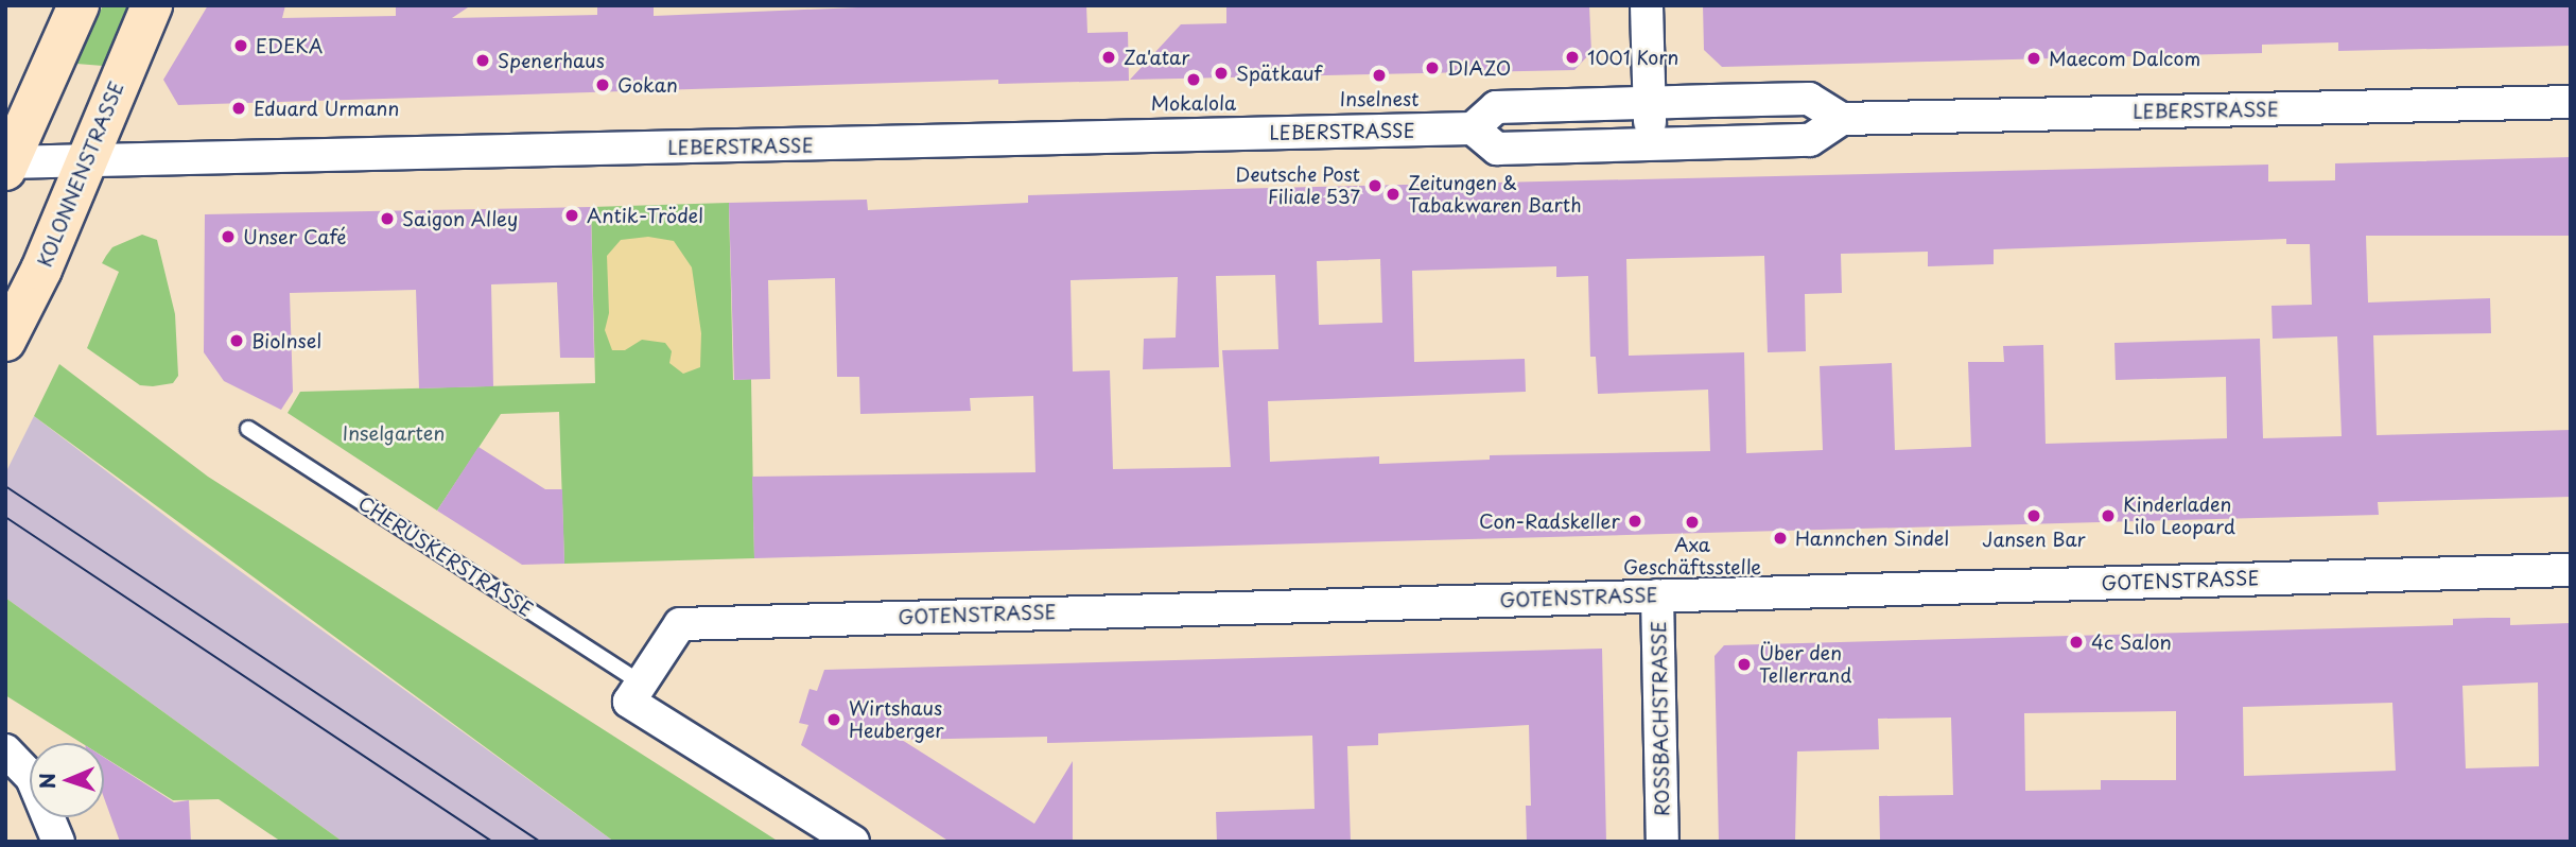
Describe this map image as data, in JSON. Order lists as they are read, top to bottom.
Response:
{
  "streets": {
    "main road": ["KOLONNENSTRASSE"],
    "street": [
      "LEBERSTRASSE",
      "CHERUSKERSTRASSE",
      "GOTENSTRASSE",
      "ROSSBACHSTRASSE"
    ]
  },
  "crossings": [
    ["LEBERSTRASSE", "KOLONNENSTRASSE"],
    ["CHERUSKERSTRASSE", "GOTENSTRASSE"],
    ["GOTENSTRASSE", "ROSSBACHSTRASSE"]
  ],
  "parks": ["Inselgarten"],
  "places": [
    "EDEKA",
    "Za'atar",
    "1001 Korn",
    "Maecom Dalcom",
    "Spenerhaus",
    "DIAZO",
    "Spätkauf",
    "Inselnest",
    "Mokalola",
    "Gokan",
    "Eduard Urmann",
    "Deutsche Post Filiale 537",
    "Zeitungen & Tabakwaren Barth",
    "Antik-Trödel",
    "Saigon Alley",
    "Unser Café",
    "BioInsel",
    "Jansen Bar",
    "Kinderladen Lilo Leopard",
    "Con-Radskeller",
    "Axa Geschäftsstelle",
    "Hannchen Sindel",
    "4c Salon",
    "Über den Tellerrand",
    "Wirtshaus Heuberger"
  ],
  "north": "left"
}
